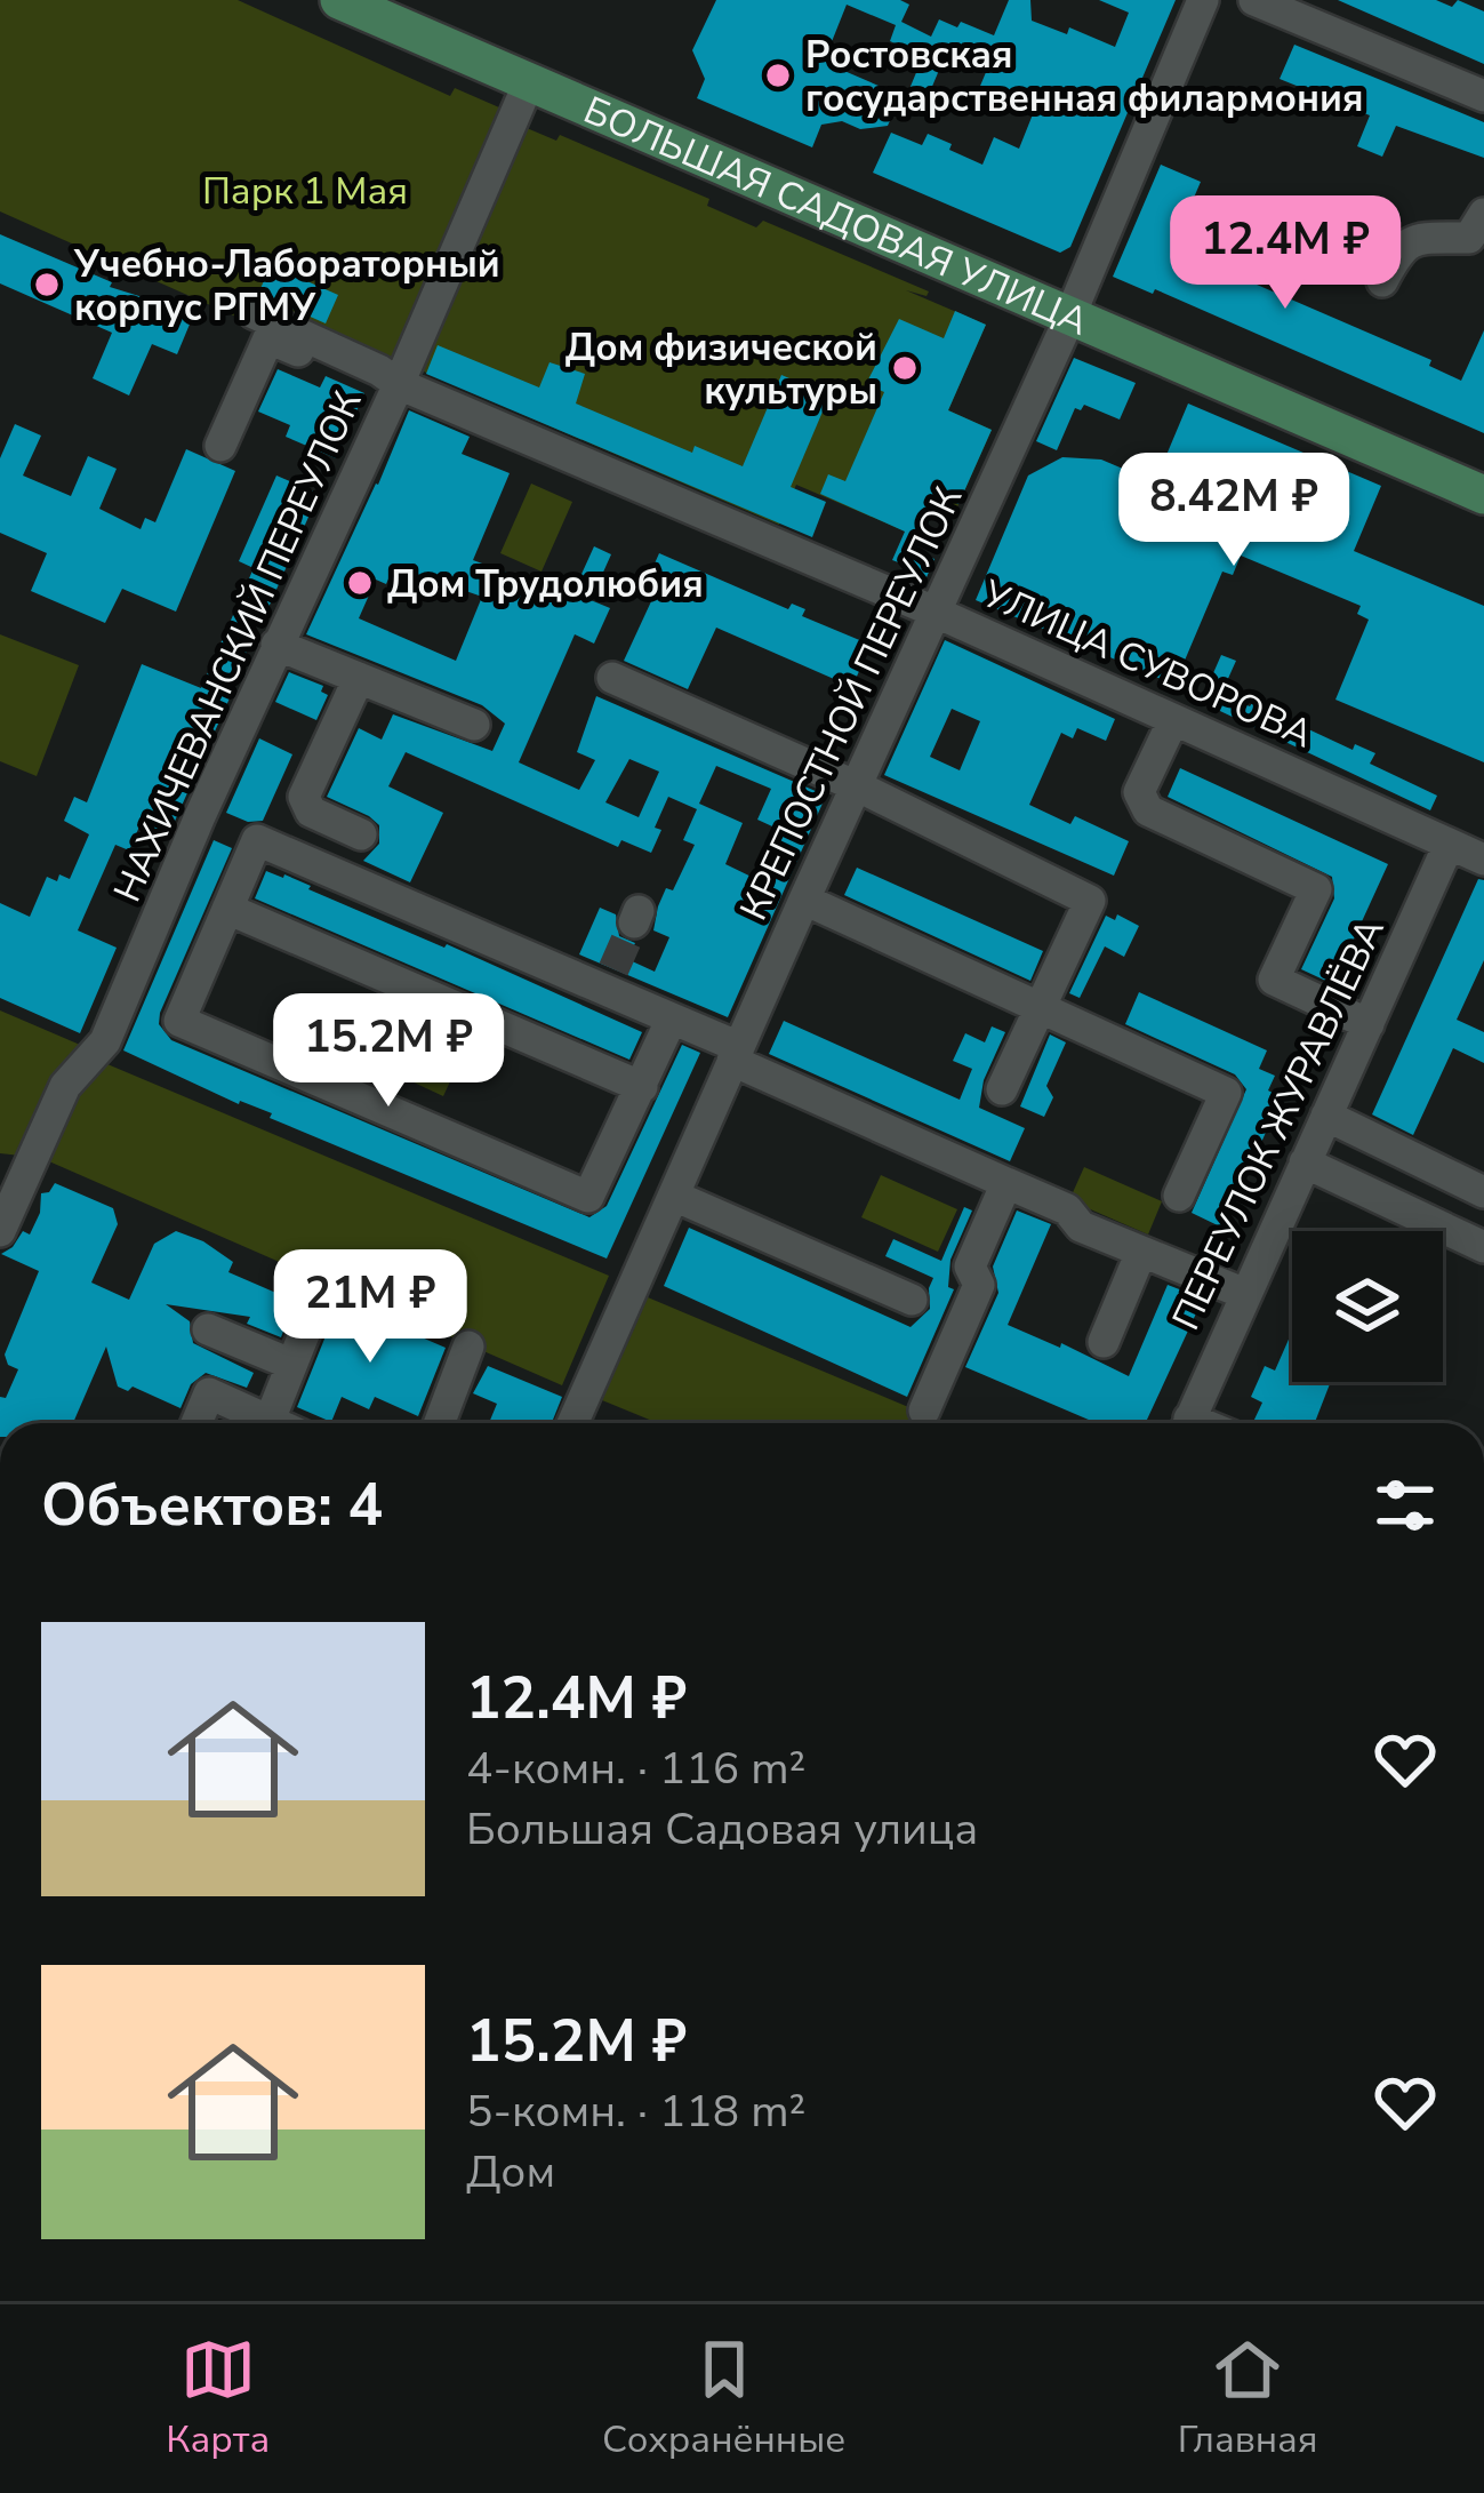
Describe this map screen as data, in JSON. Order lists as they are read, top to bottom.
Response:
{
  "streets": {
    "main road": ["БОЛЬШАЯ САДОВАЯ УЛИЦА"],
    "street": [
      "НАХИЧЕВАНСКИЙ ПЕРЕУЛОК",
      "УЛИЦА СУВОРОВА",
      "КРЕПОСТНОЙ ПЕРЕУЛОК",
      "ПЕРЕУЛОК ЖУРАВЛЁВА"
    ]
  },
  "crossings": [
    ["БОЛЬШАЯ САДОВАЯ УЛИЦА", "НАХИЧЕВАНСКИЙ ПЕРЕУЛОК"],
    ["БОЛЬШАЯ САДОВАЯ УЛИЦА", "КРЕПОСТНОЙ ПЕРЕУЛОК"],
    ["НАХИЧЕВАНСКИЙ ПЕРЕУЛОК", "УЛИЦА СУВОРОВА"],
    ["УЛИЦА СУВОРОВА", "КРЕПОСТНОЙ ПЕРЕУЛОК"],
    ["УЛИЦА СУВОРОВА", "ПЕРЕУЛОК ЖУРАВЛЁВА"]
  ],
  "parks": ["Парк 1 Мая"],
  "places": [
    "Ростовская государственная филармония",
    "Учебно-Лабораторный корпус РГМУ",
    "Дом физической культуры",
    "Дом Трудолюбия"
  ],
  "page": {
    "price": [
      "12.4M ₽",
      "8.42M ₽",
      "15.2M ₽",
      "21M ₽"
    ],
    "heading": "Объектов: 4",
    "list": [
      {
        "name": "12.4M ₽",
        "note": "4-комн. · 116 m² · Большая Садовая улица"
      },
      {
        "name": "15.2M ₽",
        "note": "5-комн. · 118 m² · Дом"
      }
    ],
    "tabs": ["Карта", "Сохранённые", "Главная"]
  }
}
